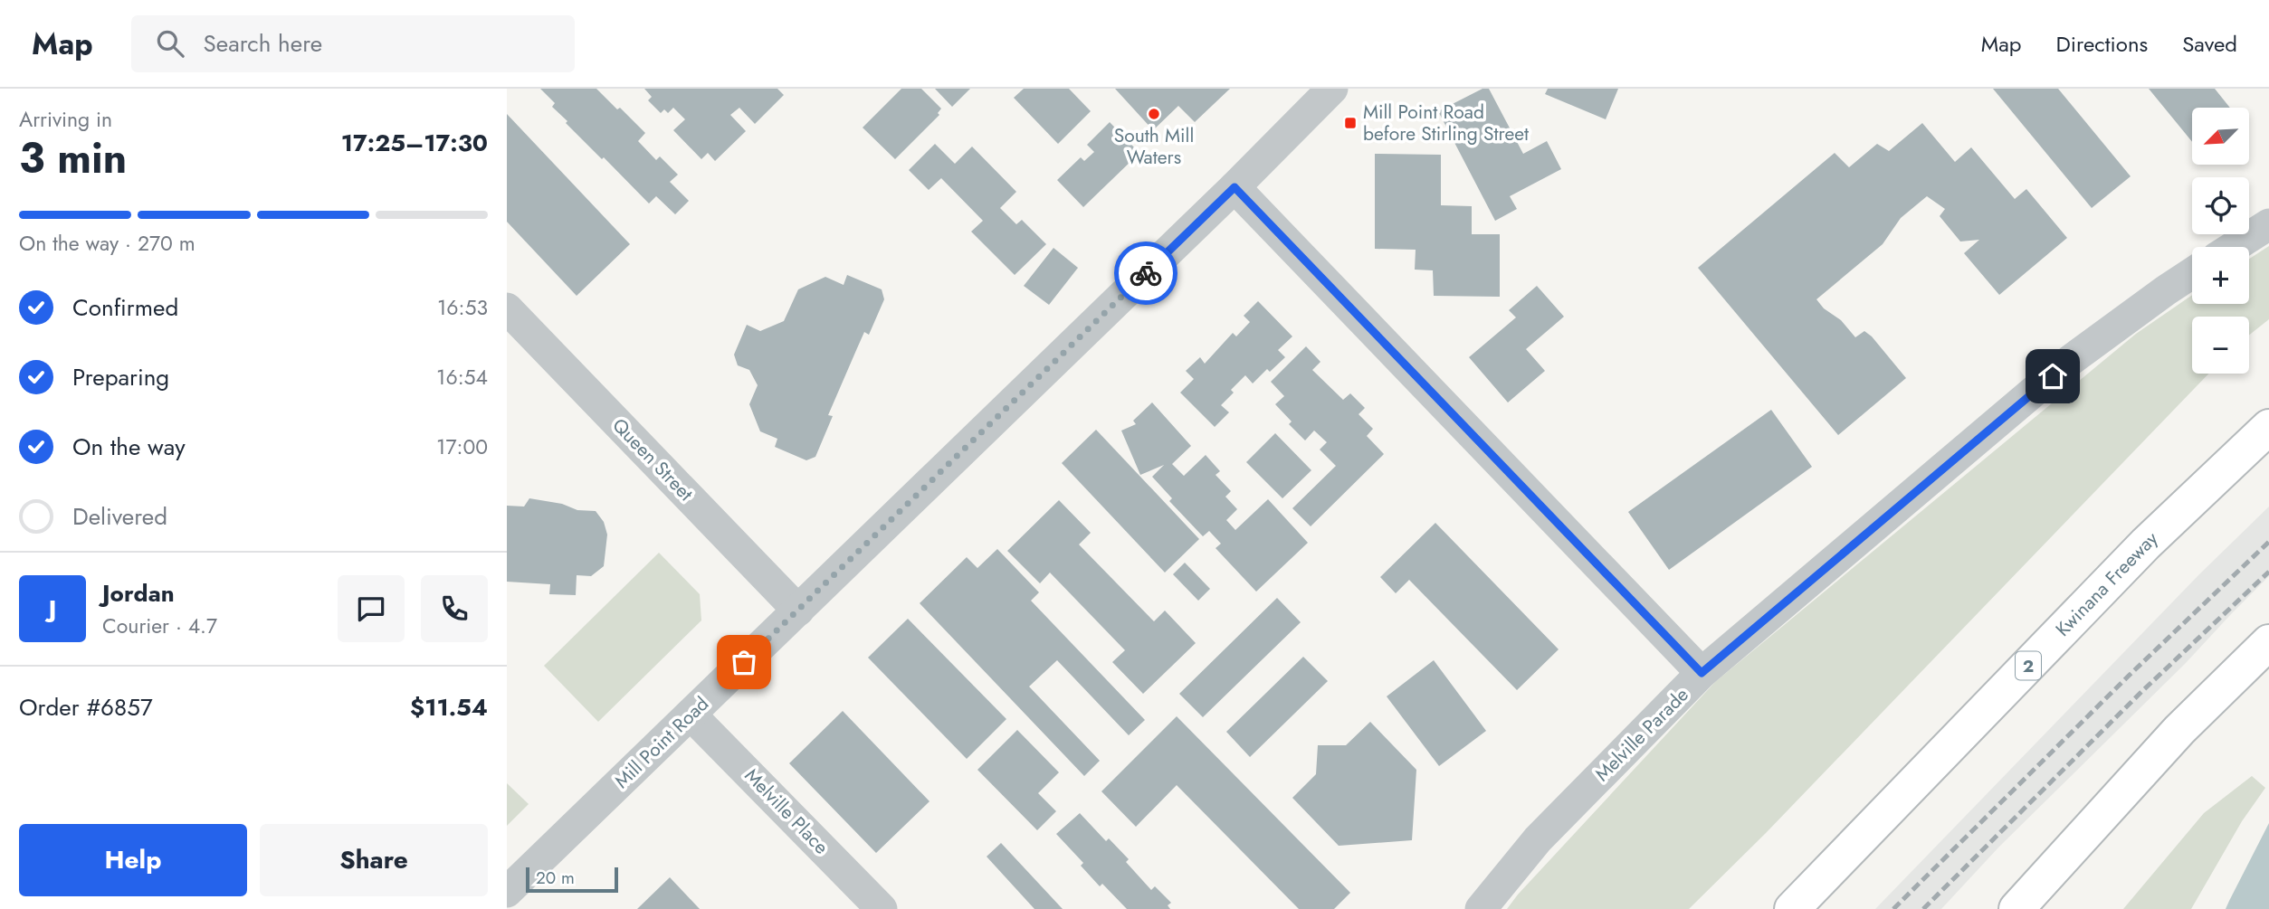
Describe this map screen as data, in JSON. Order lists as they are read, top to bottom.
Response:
{
  "streets": {
    "highway": ["Kwinana Freeway", "2"],
    "street": [
      "Queen Street",
      "Melville Parade",
      "Mill Point Road",
      "Melville Place"
    ]
  },
  "crossings": [
    ["Queen Street", "Mill Point Road"],
    ["Mill Point Road", "Melville Place"]
  ],
  "places": {
    "other": ["South Mill Waters"],
    "transit": ["Mill Point Road before Stirling Street"]
  },
  "scale_bar": "20 m",
  "north": "bottom left",
  "page": {
    "header": "Map",
    "search": "Search here",
    "nav": ["Map", "Directions", "Saved"],
    "heading": ["3 min", "Arriving in", "17:25–17:30"],
    "panel": [
      "Jordan",
      "Courier · 4.7",
      "Order #6857",
      "$11.54"
    ],
    "map_buttons": ["+", "−"],
    "bar": "On the way · 270 m",
    "list": [
      ["Confirmed", "16:53"],
      ["Preparing", "16:54"],
      ["On the way", "17:00"],
      "Delivered"
    ],
    "round": "J",
    "buttons": ["Help", "Share"],
    "scale": "20 m"
  }
}
